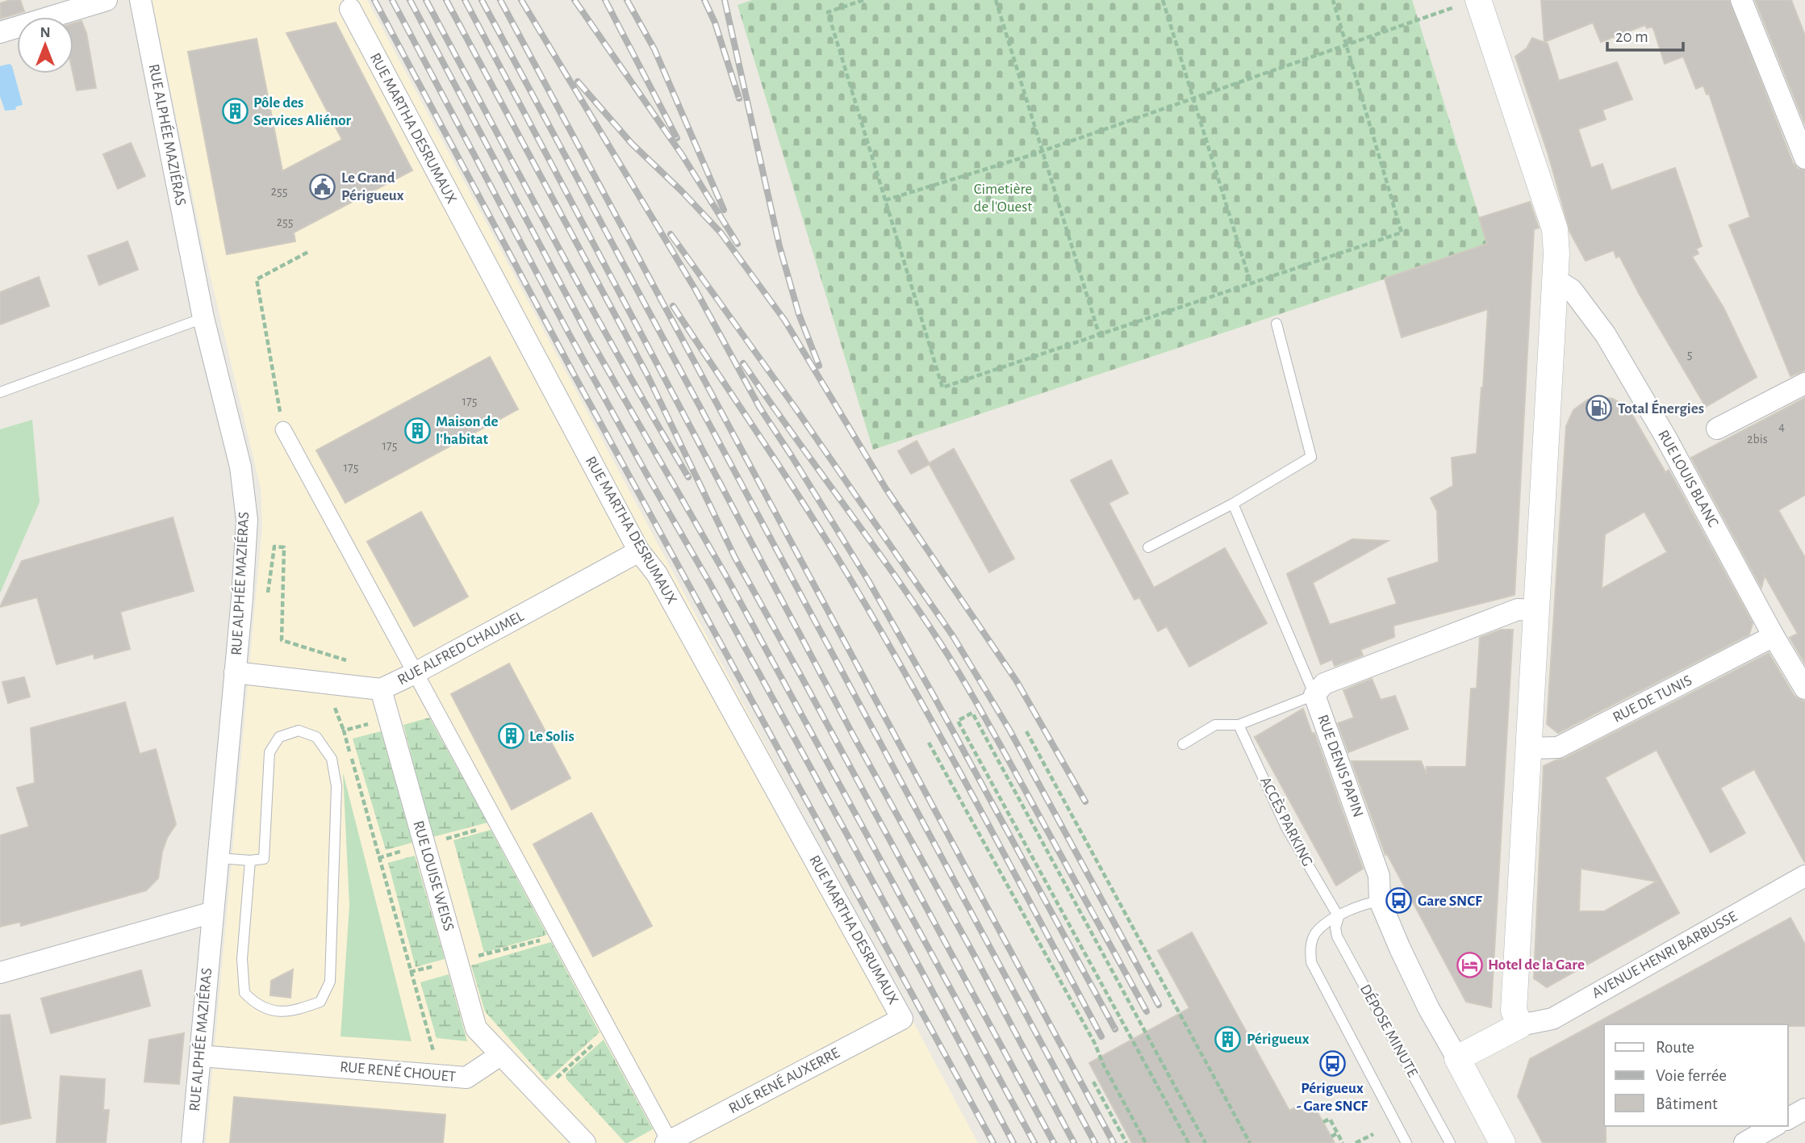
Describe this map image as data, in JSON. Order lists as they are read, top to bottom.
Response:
{
  "streets": {
    "street": [
      "RUE MARTHA DESRUMAUX",
      "RUE ALPHÉE MAZIÉRAS",
      "RUE LOUIS BLANC",
      "RUE ALFRED CHAUMEL",
      "RUE DE TUNIS",
      "RUE DENIS PAPIN",
      "RUE LOUISE WEISS",
      "AVENUE HENRI BARBUSSE",
      "RUE RENÉ CHOUET",
      "RUE RENÉ AUXERRE"
    ],
    "lane": ["ACCÈS PARKING", "DÉPOSE MINUTE"]
  },
  "crossings": [
    ["RUE MARTHA DESRUMAUX", "RUE ALFRED CHAUMEL"],
    ["RUE MARTHA DESRUMAUX", "RUE RENÉ AUXERRE"],
    ["RUE ALPHÉE MAZIÉRAS", "RUE ALFRED CHAUMEL"],
    ["RUE ALPHÉE MAZIÉRAS", "RUE RENÉ CHOUET"],
    ["RUE LOUIS BLANC", "RUE DE TUNIS"],
    ["RUE ALFRED CHAUMEL", "RUE LOUISE WEISS"],
    ["ACCÈS PARKING", "DÉPOSE MINUTE"],
    ["RUE LOUISE WEISS", "RUE RENÉ CHOUET"]
  ],
  "parks": ["Cimetière de l'Ouest"],
  "places": {
    "building": [
      "Pôle des Services Aliénor",
      "Maison de l'habitat",
      "Le Solis",
      "Périgueux"
    ],
    "public building": ["Le Grand Périgueux"],
    "fuel station": ["Total Énergies"],
    "bus stop": ["Gare SNCF", "Périgueux - Gare SNCF"],
    "hotel": ["Hotel de la Gare"]
  },
  "house_numbers": [
    "255",
    "255",
    "5",
    "175",
    "4",
    "2bis",
    "175",
    "175"
  ],
  "legend": ["Route", "Voie ferrée", "Bâtiment"],
  "scale_bar": "20 m",
  "north": "top"
}
